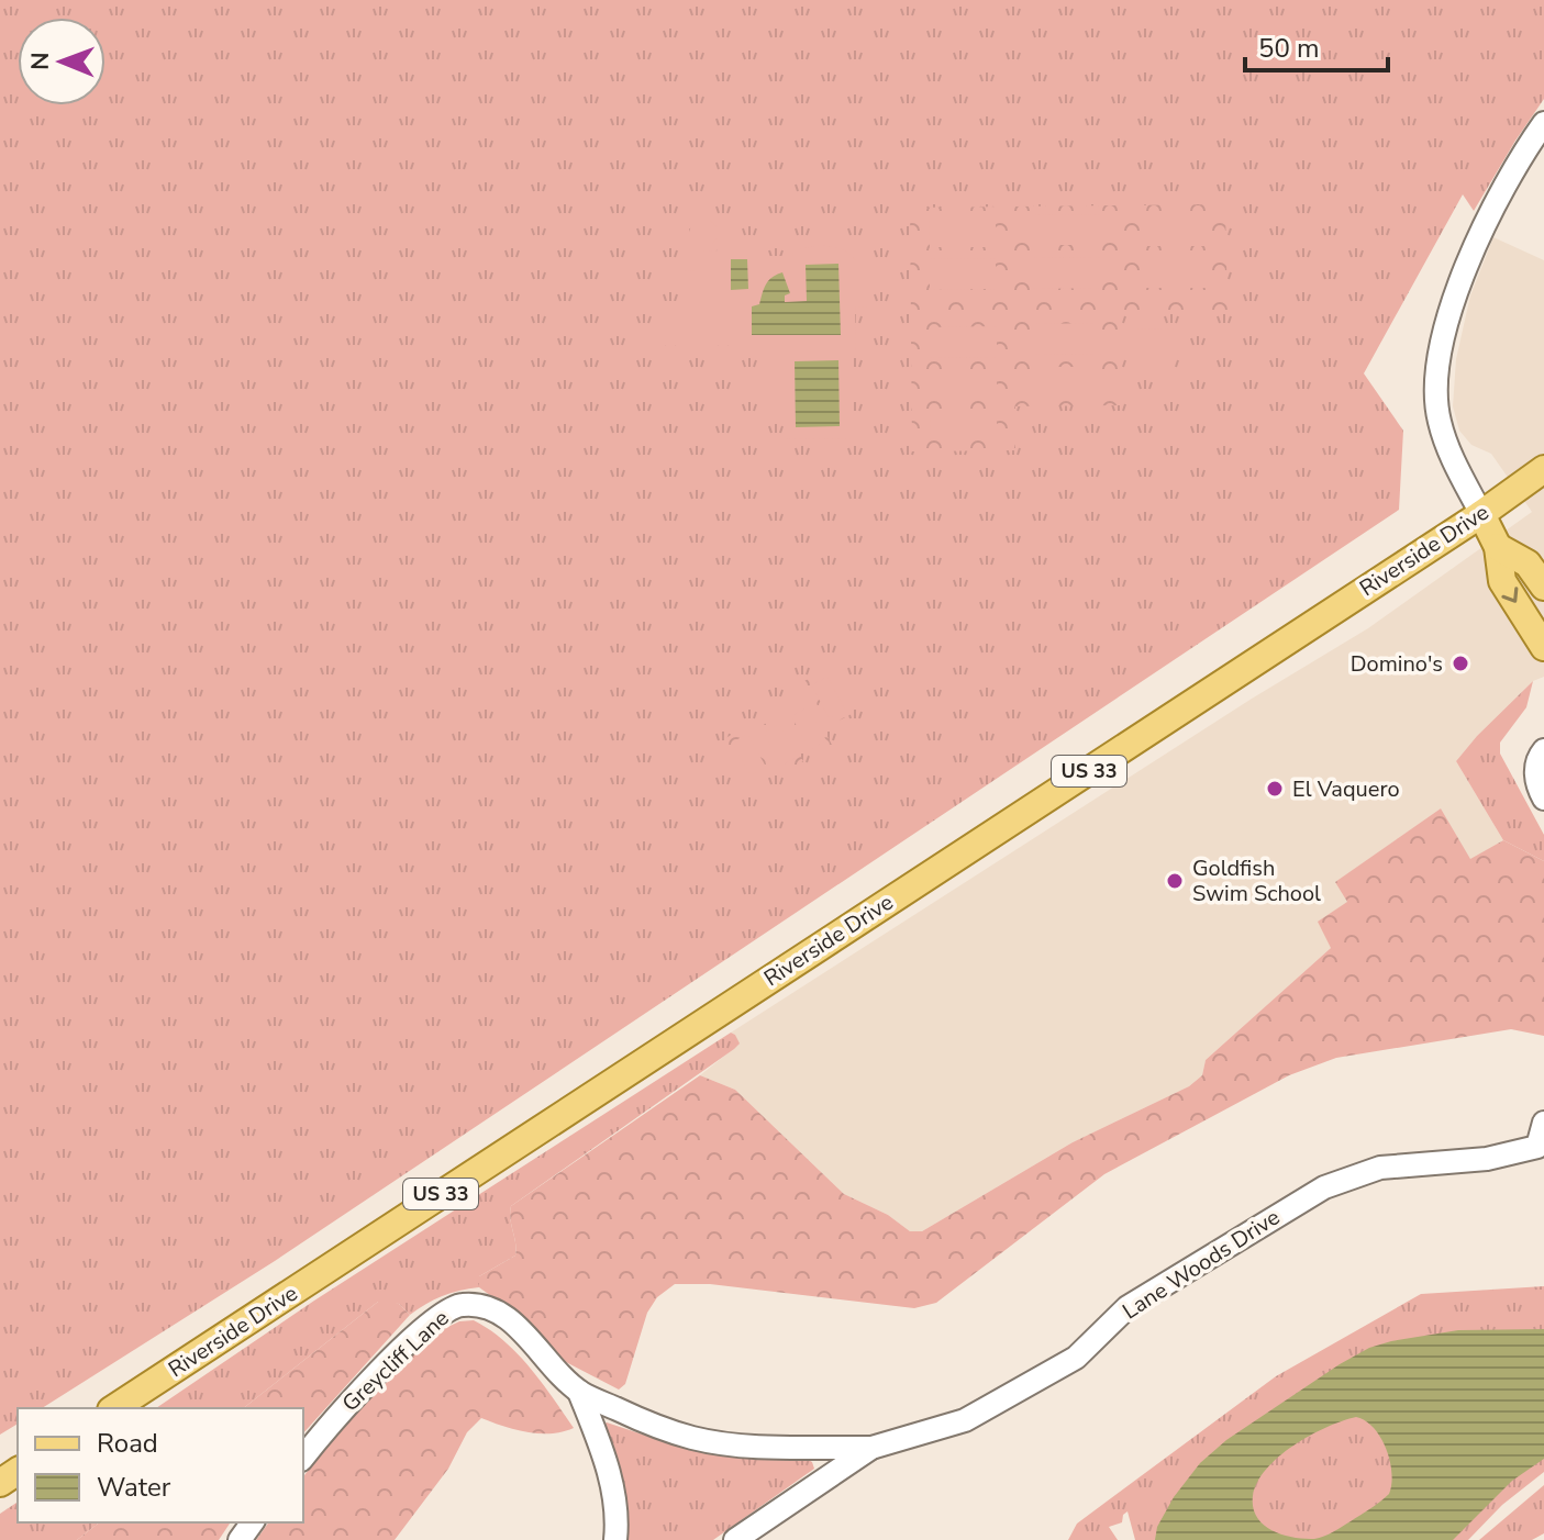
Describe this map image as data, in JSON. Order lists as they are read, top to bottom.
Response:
{
  "streets": {
    "main road": ["Riverside Drive", "US 33"],
    "street": ["Lane Woods Drive", "Greycliff Lane"]
  },
  "crossings": [
    ["Lane Woods Drive", "Greycliff Lane"]
  ],
  "places": ["Domino's", "El Vaquero", "Goldfish Swim School"],
  "legend": ["Road", "Water"],
  "scale_bar": "50 m",
  "north": "left"
}
